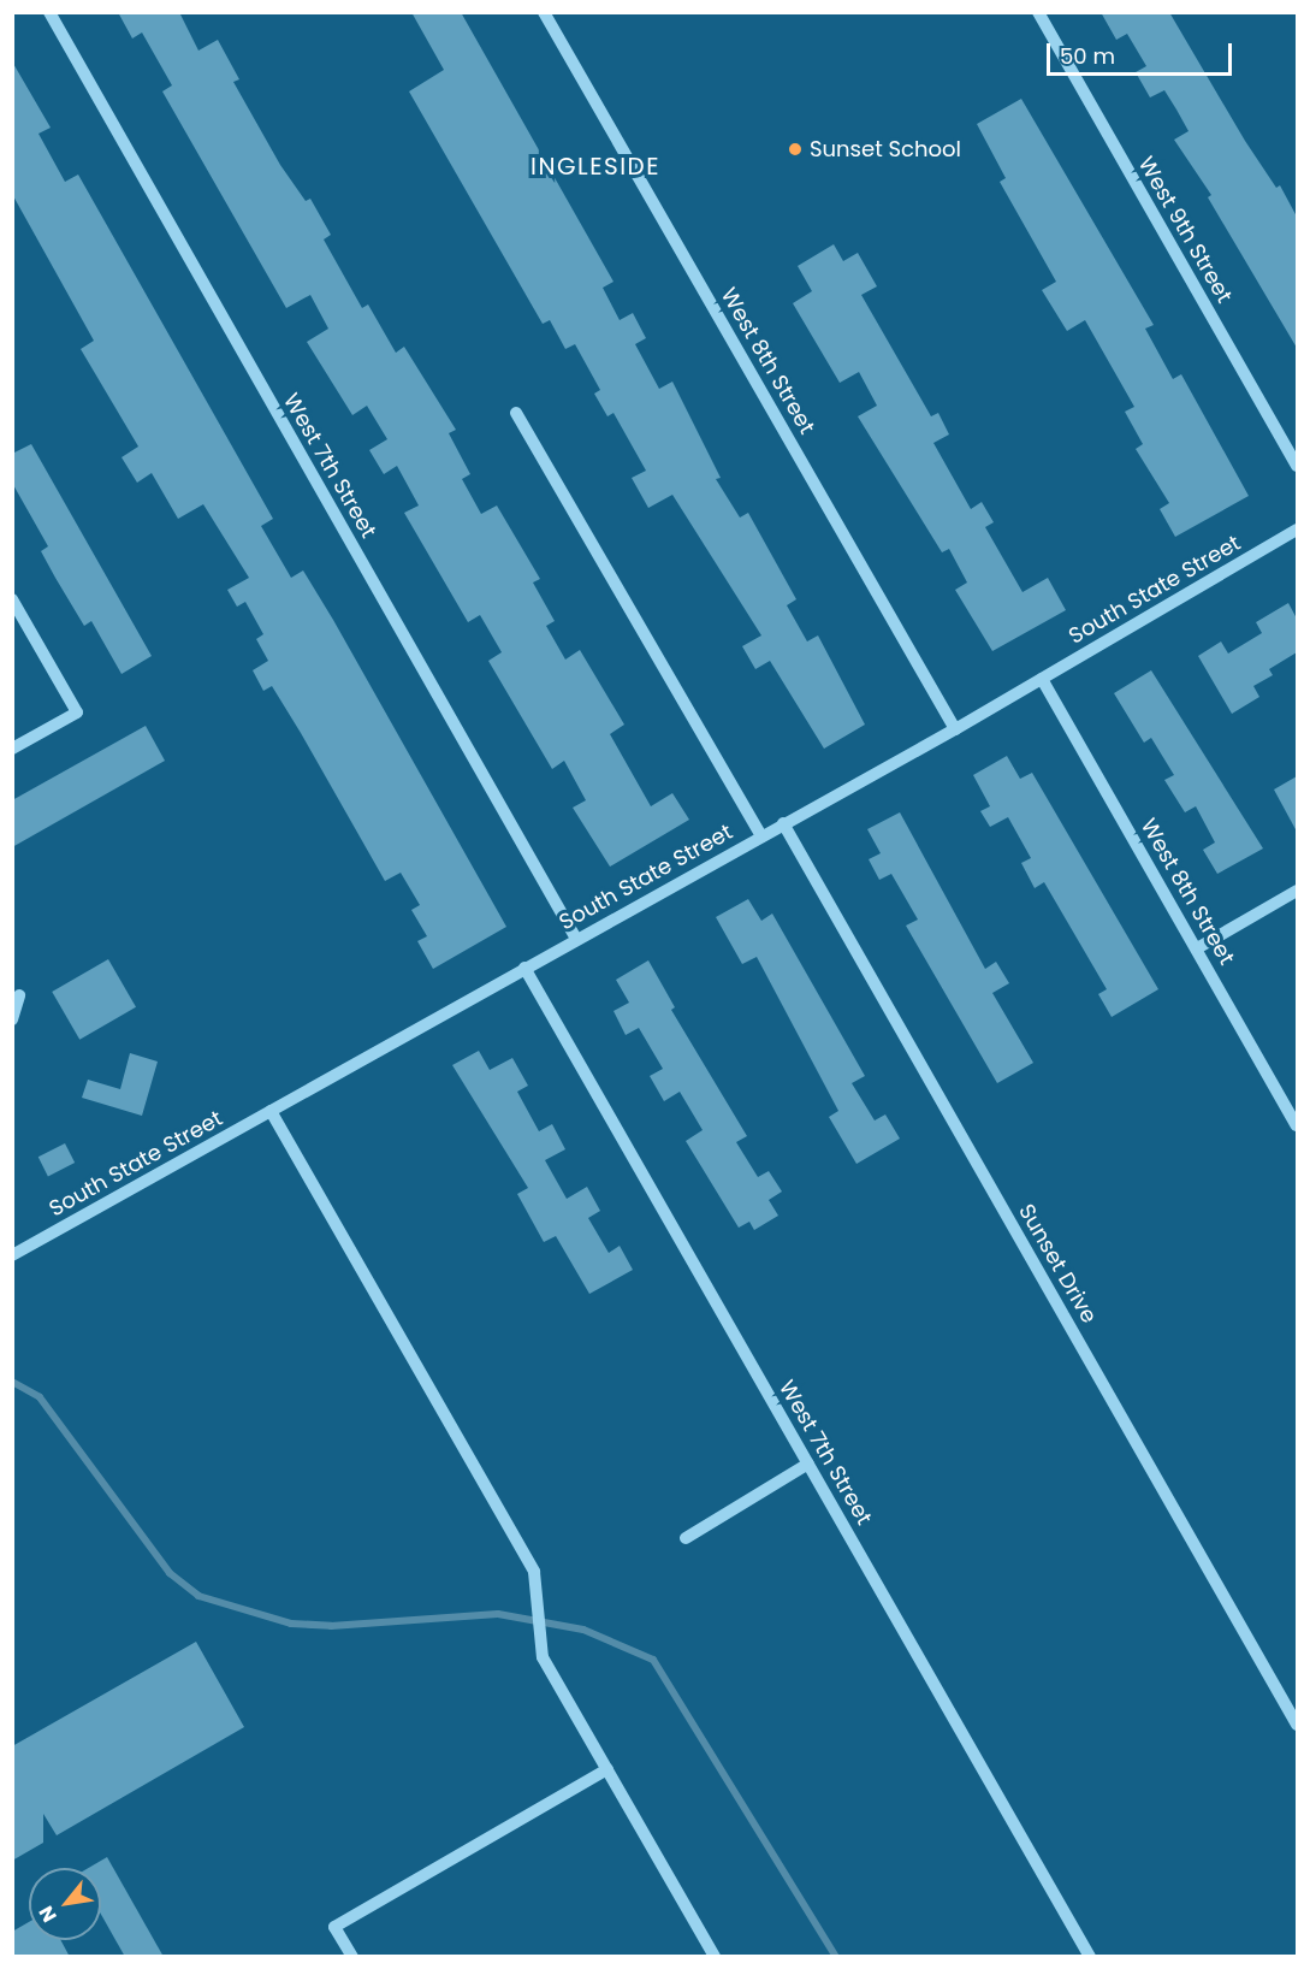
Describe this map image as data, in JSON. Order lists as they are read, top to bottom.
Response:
{
  "streets": {
    "street": [
      "West 9th Street",
      "West 8th Street",
      "West 7th Street",
      "South State Street",
      "Sunset Drive"
    ]
  },
  "crossings": [
    ["West 8th Street", "South State Street"],
    ["West 7th Street", "South State Street"],
    ["South State Street", "Sunset Drive"]
  ],
  "districts": ["INGLESIDE"],
  "places": ["Sunset School"],
  "scale_bar": "50 m",
  "north": "bottom left"
}
